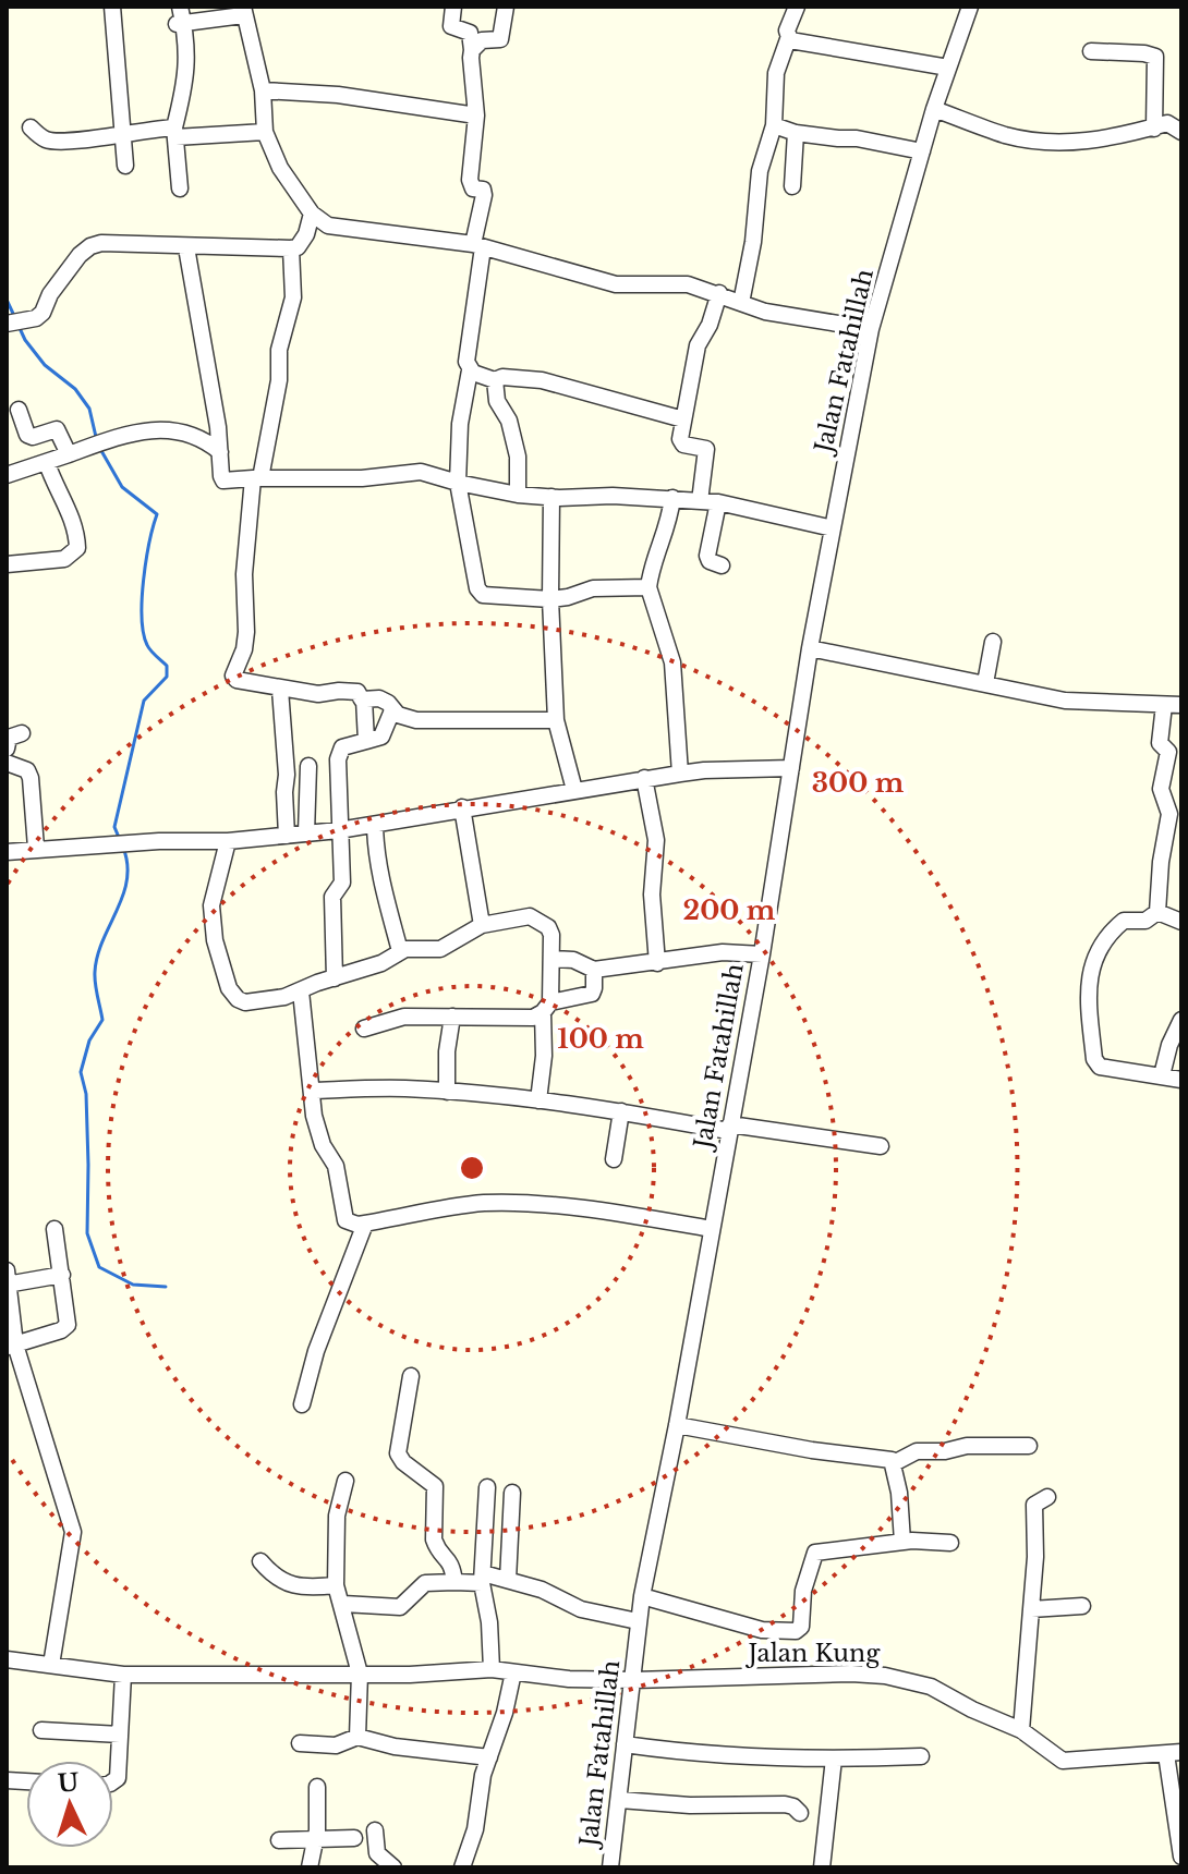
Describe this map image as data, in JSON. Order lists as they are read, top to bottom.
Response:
{
  "streets": {
    "street": ["Jalan Fatahillah", "Jalan Kung"]
  },
  "crossings": [
    ["Jalan Fatahillah", "Jalan Kung"]
  ],
  "north": "top",
  "rings": ["300 m", "200 m", "100 m"]
}
